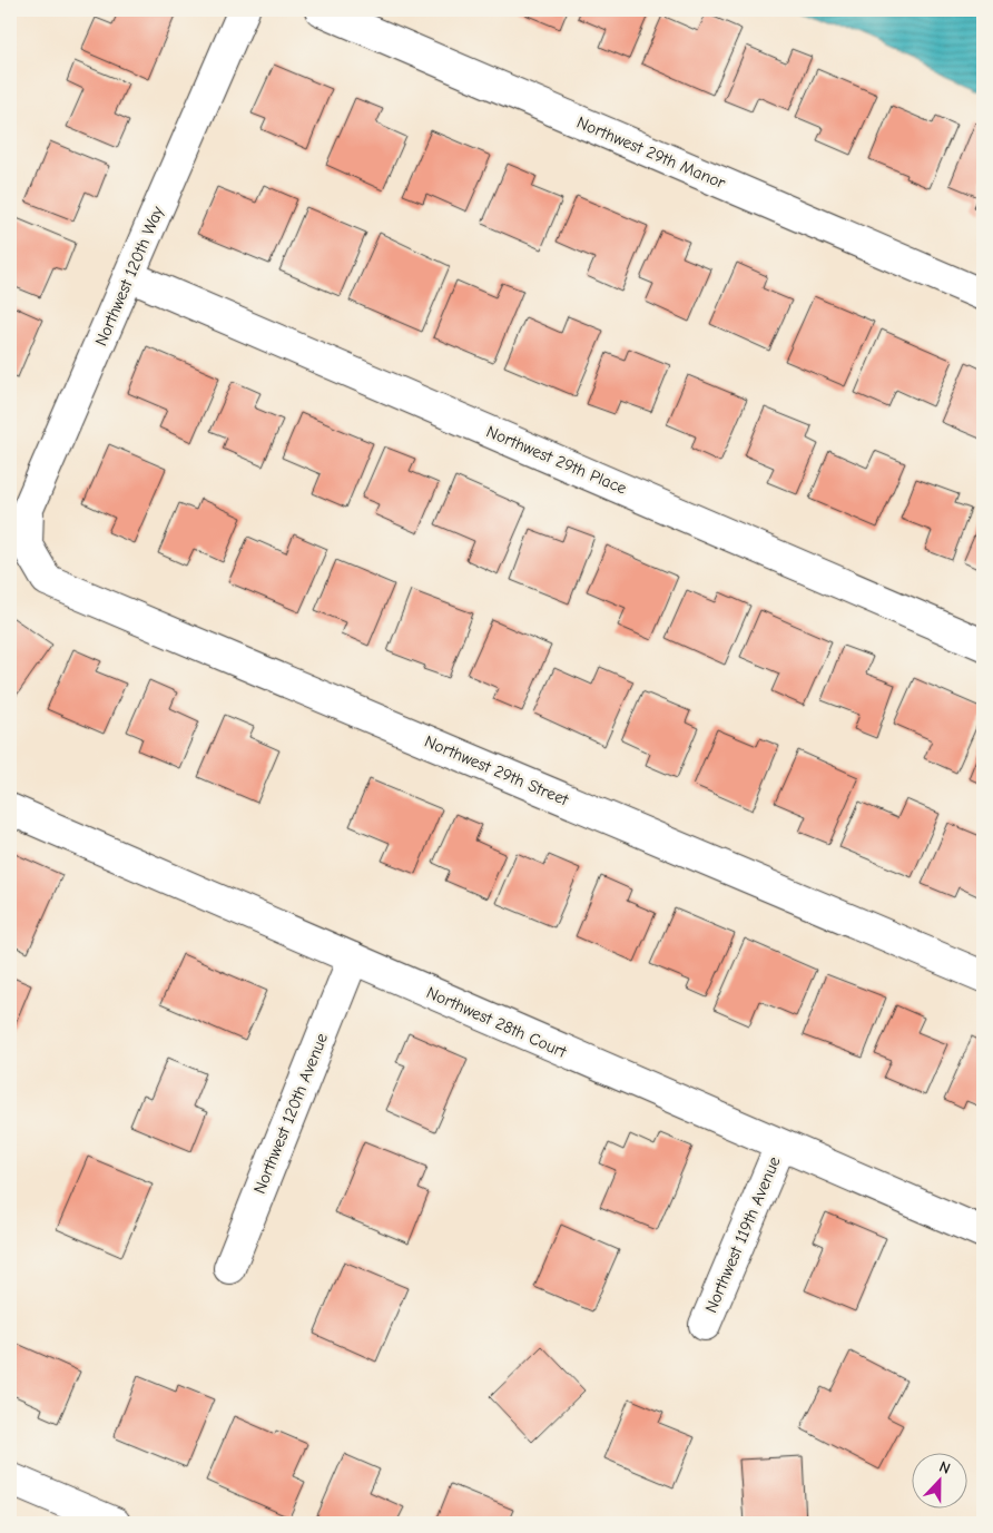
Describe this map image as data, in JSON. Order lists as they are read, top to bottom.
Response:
{
  "streets": {
    "street": [
      "Northwest 29th Manor",
      "Northwest 120th Way",
      "Northwest 29th Place",
      "Northwest 29th Street",
      "Northwest 28th Court",
      "Northwest 120th Avenue",
      "Northwest 119th Avenue"
    ]
  },
  "crossings": [
    ["Northwest 120th Way", "Northwest 29th Place"],
    ["Northwest 120th Way", "Northwest 29th Street"],
    ["Northwest 28th Court", "Northwest 120th Avenue"],
    ["Northwest 28th Court", "Northwest 119th Avenue"]
  ],
  "north": "top"
}
